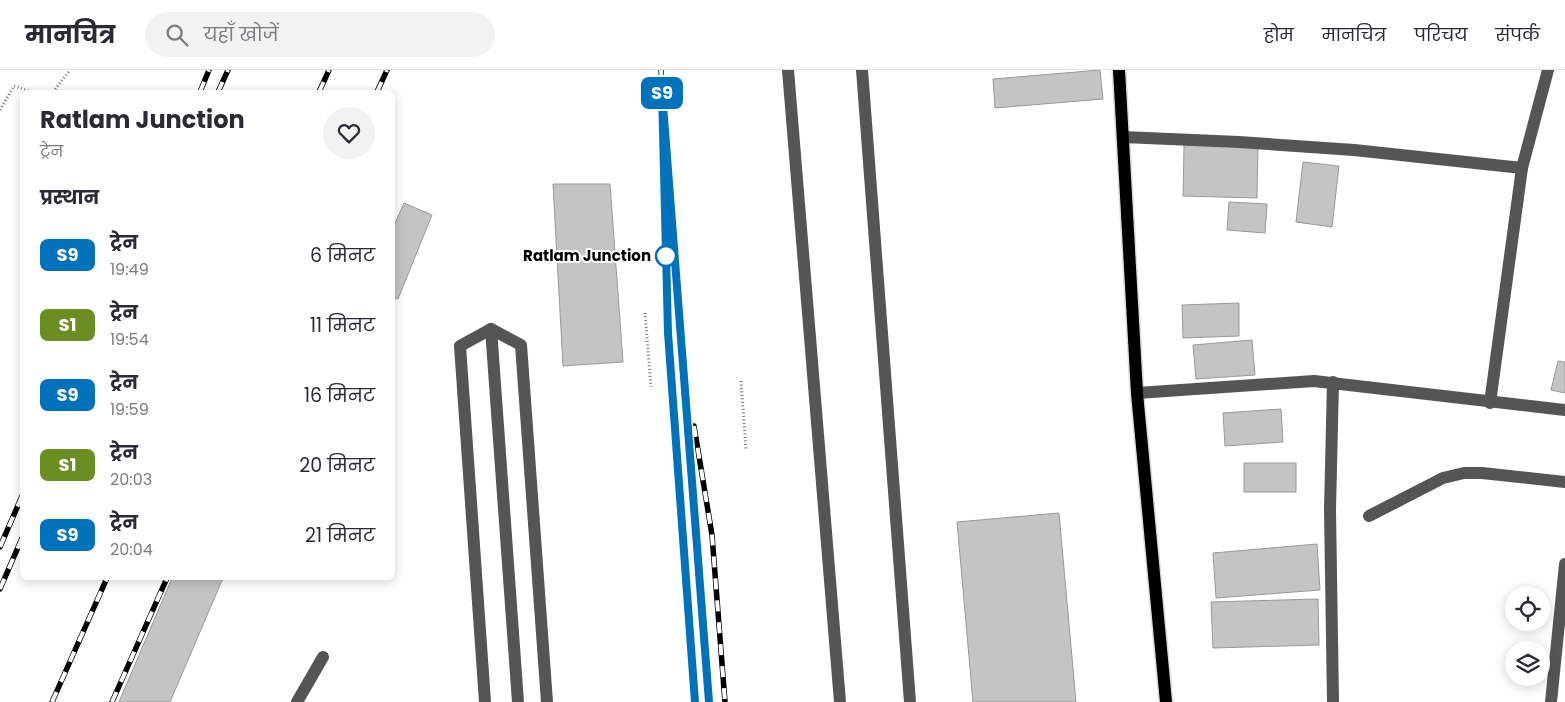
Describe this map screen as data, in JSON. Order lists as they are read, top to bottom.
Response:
{
  "places": ["Ratlam Junction"],
  "page": {
    "header": "मानचित्र",
    "search": "यहाँ खोजें",
    "nav": [
      "होम",
      "मानचित्र",
      "परिचय",
      "संपर्क"
    ],
    "on_map": "S9",
    "heading": [
      ["Ratlam Junction", "ट्रेन"],
      "प्रस्थान"
    ],
    "list": [
      {
        "mark": "S9",
        "name": "ट्रेन",
        "note": "19:49",
        "value": "6 मिनट"
      },
      {
        "mark": "S1",
        "name": "ट्रेन",
        "note": "19:54",
        "value": "11 मिनट"
      },
      {
        "mark": "S9",
        "name": "ट्रेन",
        "note": "19:59",
        "value": "16 मिनट"
      },
      {
        "mark": "S1",
        "name": "ट्रेन",
        "note": "20:03",
        "value": "20 मिनट"
      },
      {
        "mark": "S9",
        "name": "ट्रेन",
        "note": "20:04",
        "value": "21 मिनट"
      }
    ]
  }
}
